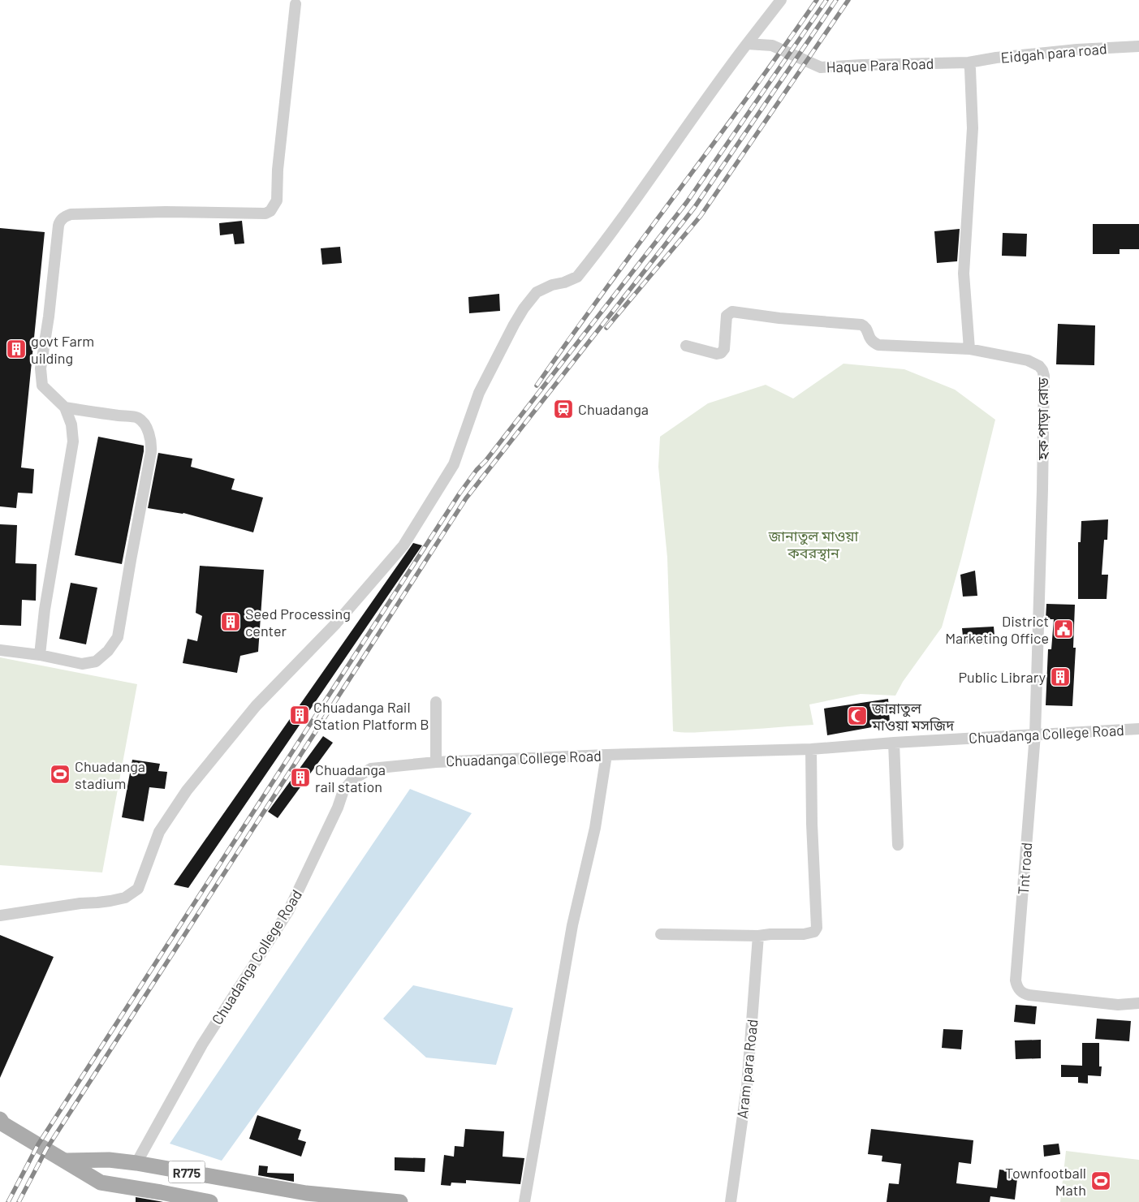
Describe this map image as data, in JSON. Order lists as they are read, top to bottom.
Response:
{
  "streets": {
    "main road": ["R775"],
    "street": [
      "Eidgah para road",
      "Haque Para Road",
      "হক পাড়া রোড",
      "Chuadanga College Road",
      "Tnt road",
      "Aram para Road"
    ]
  },
  "crossings": [
    ["Eidgah para road", "Haque Para Road"],
    ["হক পাড়া রোড", "Chuadanga College Road"],
    ["হক পাড়া রোড", "Tnt road"],
    ["Chuadanga College Road", "Tnt road"],
    ["Chuadanga College Road", "R775"]
  ],
  "parks": ["জানাতুল মাওয়া কবরস্থান"],
  "places": {
    "building": [
      "govt Farm uilding",
      "Seed Processing center",
      "Public Library",
      "Chuadanga Rail Station Platform B",
      "Chuadanga rail station"
    ],
    "station": ["Chuadanga"],
    "public building": ["District Marketing Office"],
    "mosque": ["জান্নাতুল মাওয়া মসজিদ"],
    "sports": ["Chuadanga stadium", "Townfootball Math"]
  }
}
